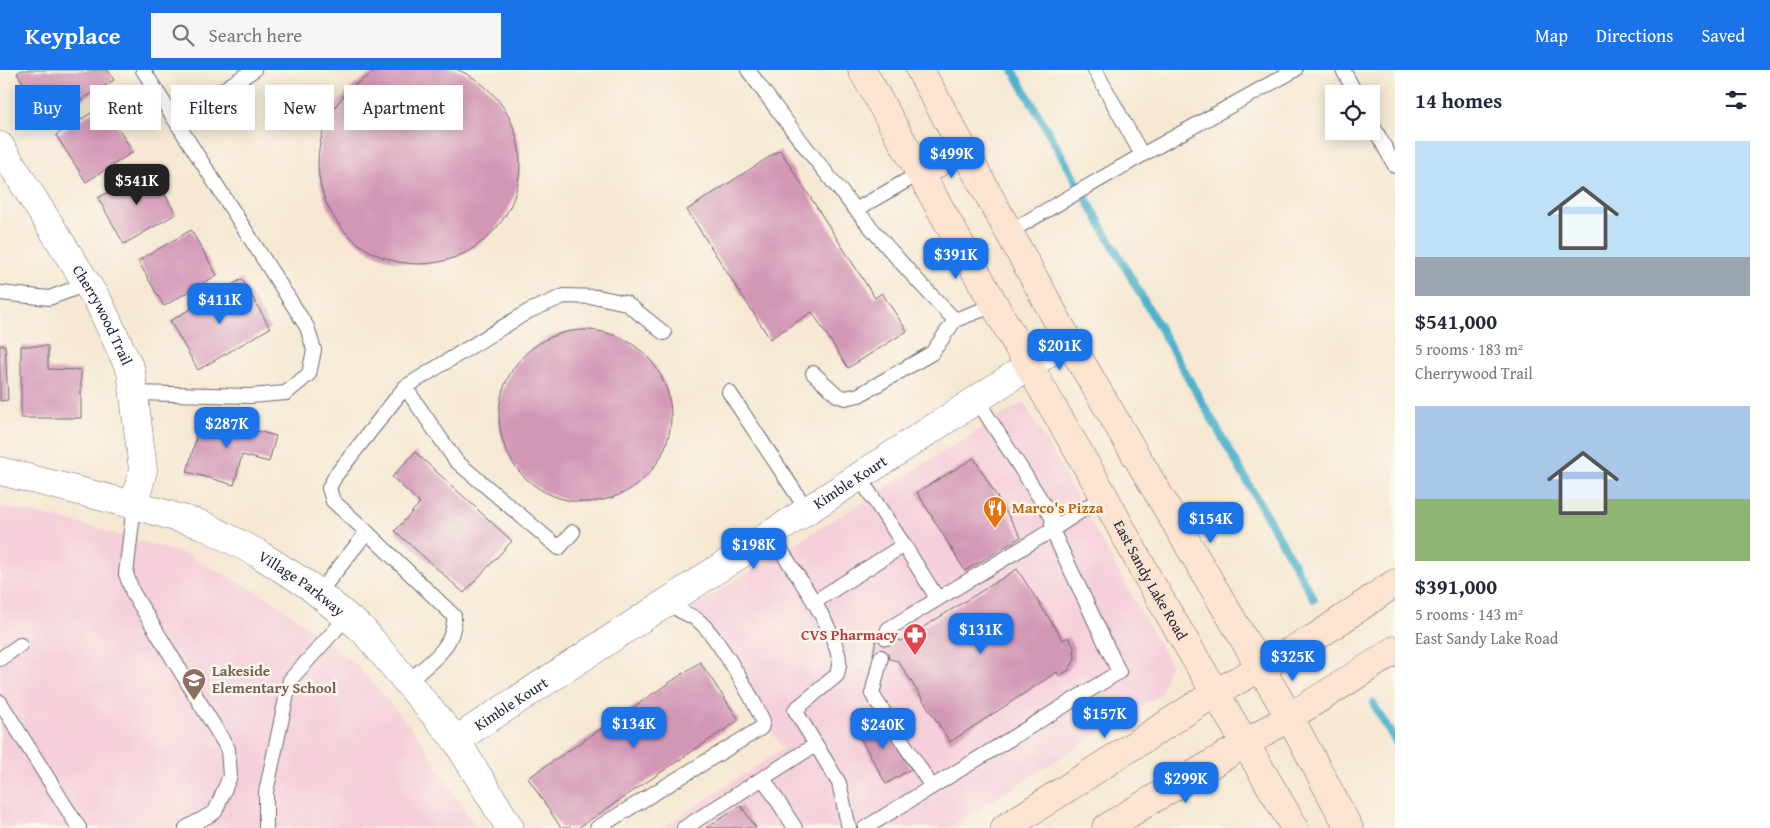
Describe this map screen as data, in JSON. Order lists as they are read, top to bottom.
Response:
{
  "streets": {
    "main road": ["East Sandy Lake Road"],
    "street": ["Cherrywood Trail", "Kimble Kourt", "Village Parkway"]
  },
  "crossings": [
    ["Cherrywood Trail", "Village Parkway"],
    ["Kimble Kourt", "East Sandy Lake Road"],
    ["Kimble Kourt", "Village Parkway"]
  ],
  "places": {
    "restaurant": ["Marco's Pizza"],
    "pharmacy": ["CVS Pharmacy"],
    "school or university": ["Lakeside Elementary School"]
  },
  "page": {
    "header": "Keyplace",
    "search": "Search here",
    "nav": ["Map", "Directions", "Saved"],
    "heading": "14 homes",
    "chip": [
      "Buy",
      "Rent",
      "Filters",
      "New",
      "Apartment"
    ],
    "list": [
      {
        "name": "$541,000",
        "note": "5 rooms · 183 m² · Cherrywood Trail"
      },
      {
        "name": "$391,000",
        "note": "5 rooms · 143 m² · East Sandy Lake Road"
      }
    ],
    "price": [
      "$499K",
      "$541K",
      "$391K",
      "$411K",
      "$201K",
      "$287K",
      "$154K",
      "$198K",
      "$131K",
      "$325K",
      "$157K",
      "$134K",
      "$240K",
      "$299K"
    ]
  }
}
